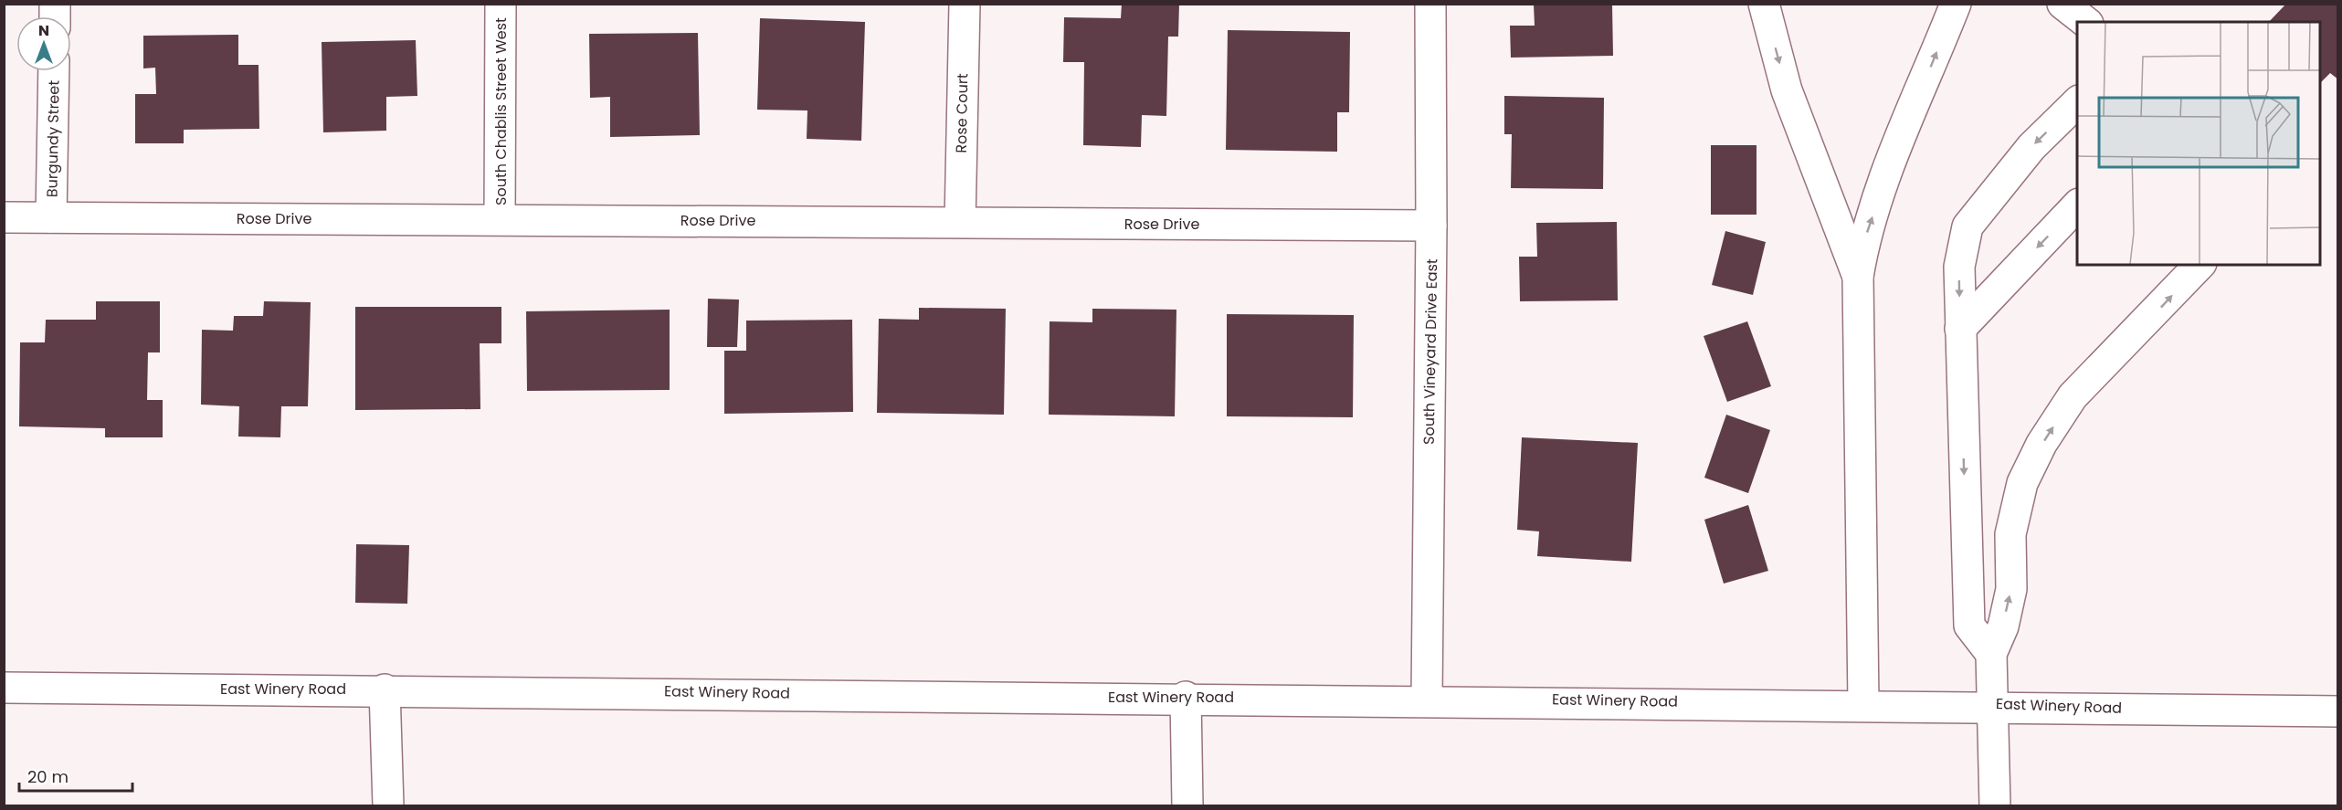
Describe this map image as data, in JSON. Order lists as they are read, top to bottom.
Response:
{
  "streets": {
    "street": [
      "South Chablis Street West",
      "Rose Court",
      "Burgundy Street",
      "Rose Drive",
      "South Vineyard Drive East",
      "East Winery Road"
    ]
  },
  "crossings": [
    ["South Chablis Street West", "Rose Drive"],
    ["Rose Court", "Rose Drive"],
    ["Burgundy Street", "Rose Drive"],
    ["Rose Drive", "South Vineyard Drive East"],
    ["South Vineyard Drive East", "East Winery Road"]
  ],
  "scale_bar": "20 m",
  "north": "top"
}
